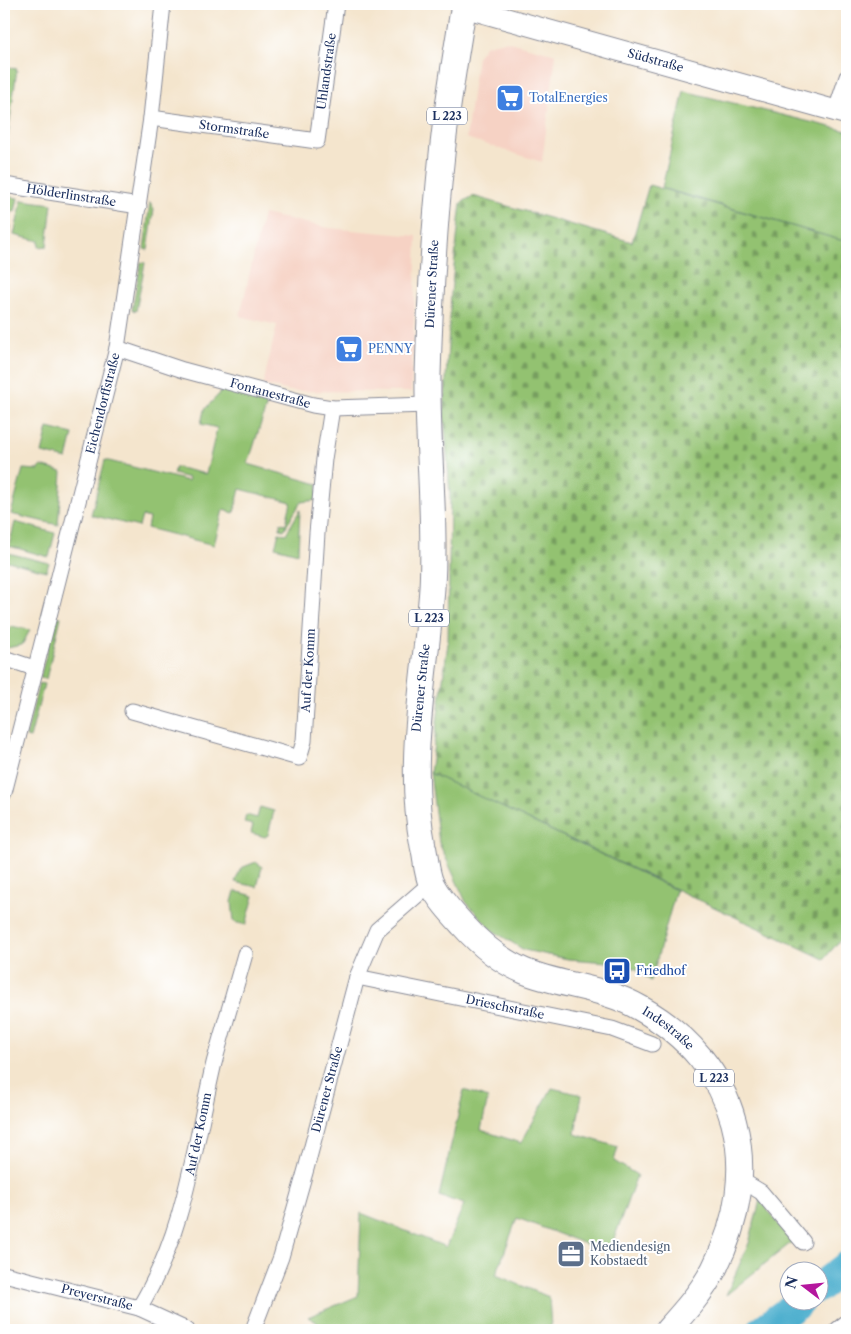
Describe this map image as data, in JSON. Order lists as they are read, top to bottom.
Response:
{
  "streets": {
    "main road": [
      "Südstraße",
      "L 223",
      "Dürener Straße",
      "Indestraße"
    ],
    "street": [
      "Uhlandstraße",
      "Stormstraße",
      "Hölderlinstraße",
      "Fontanestraße",
      "Eichendorffstraße",
      "Auf der Komm",
      "Drieschstraße",
      "Preyerstraße"
    ]
  },
  "crossings": [
    ["Südstraße", "Dürener Straße"],
    ["Uhlandstraße", "Stormstraße"],
    ["Stormstraße", "Eichendorffstraße"],
    ["Hölderlinstraße", "Eichendorffstraße"],
    ["Dürener Straße", "Fontanestraße"],
    ["Dürener Straße", "Drieschstraße"],
    ["Dürener Straße", "Indestraße"],
    ["Fontanestraße", "Eichendorffstraße"],
    ["Fontanestraße", "Auf der Komm"],
    ["Auf der Komm", "Preyerstraße"]
  ],
  "places": {
    "supermarket": ["TotalEnergies", "PENNY"],
    "bus stop": ["Friedhof"],
    "office": ["Mediendesign Kobstaedt"]
  },
  "north": "left"
}
